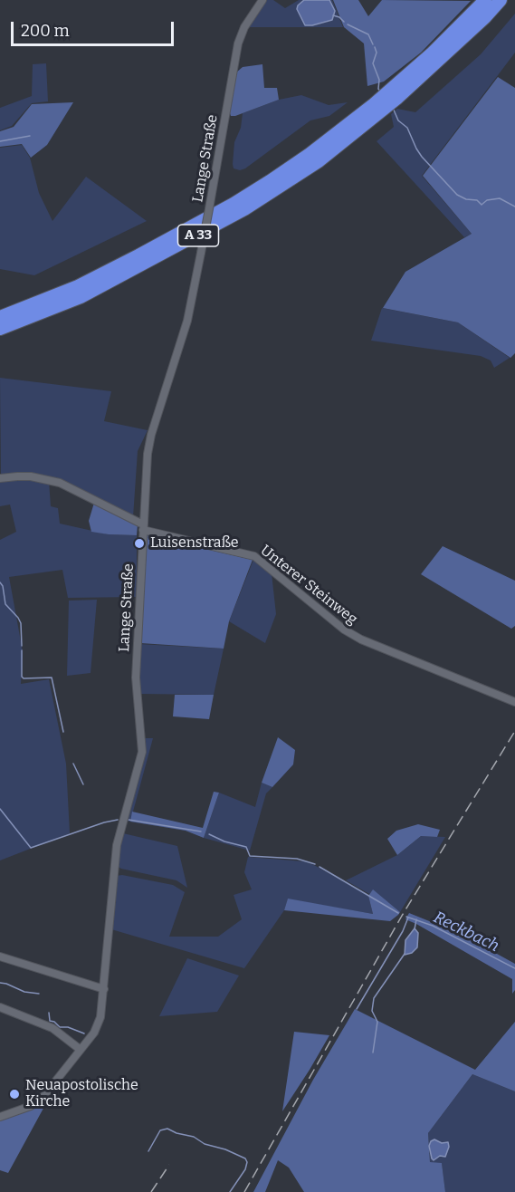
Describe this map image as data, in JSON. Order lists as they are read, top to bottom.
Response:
{
  "streets": {
    "highway": ["A 33"],
    "street": ["Lange Straße", "Unterer Steinweg"]
  },
  "crossings": [
    ["Lange Straße", "Unterer Steinweg"]
  ],
  "water": ["Reckbach"],
  "places": ["Luisenstraße", "Neuapostolische Kirche"],
  "scale_bar": "200 m"
}
